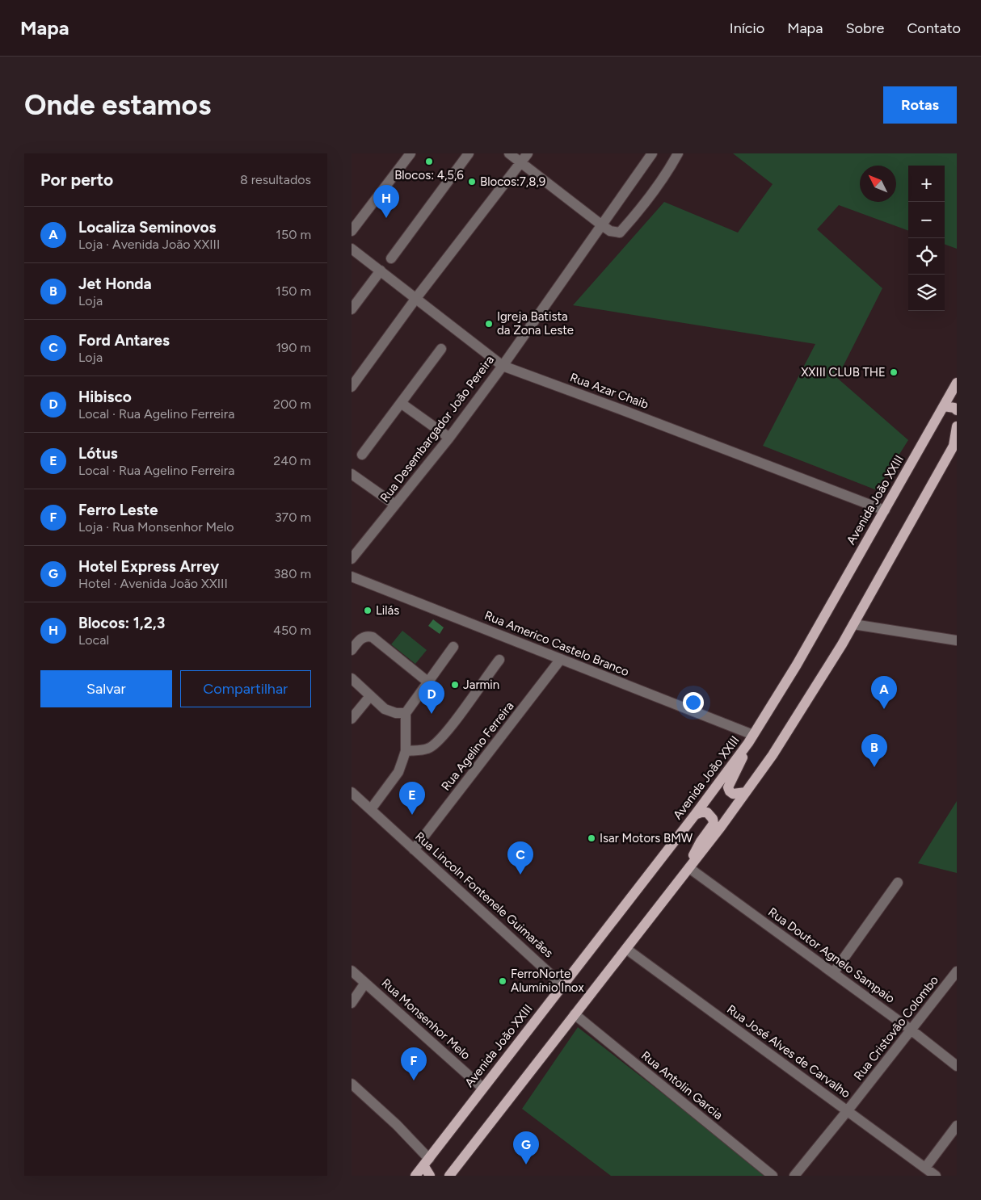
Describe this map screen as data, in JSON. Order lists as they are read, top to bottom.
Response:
{
  "streets": {
    "main road": ["Avenida João XXIII"],
    "street": [
      "Rua Azar Chaib",
      "Rua Desembargador João Pereira",
      "Rua Americo Castelo Branco",
      "Rua Agelino Ferreira",
      "Rua Lincoln Fontenele Guimarães",
      "Rua Doutor Agnelo Sampaio",
      "Rua Monsenhor Melo",
      "Rua Cristovão Colombo",
      "Rua José Alves de Carvalho",
      "Rua Antolin Garcia"
    ]
  },
  "crossings": [
    ["Rua Azar Chaib", "Rua Desembargador João Pereira"],
    ["Rua Azar Chaib", "Avenida João XXIII"],
    ["Avenida João XXIII", "Rua Americo Castelo Branco"],
    ["Avenida João XXIII", "Rua Lincoln Fontenele Guimarães"],
    ["Avenida João XXIII", "Rua Monsenhor Melo"],
    ["Rua Americo Castelo Branco", "Rua Agelino Ferreira"],
    ["Rua Agelino Ferreira", "Rua Lincoln Fontenele Guimarães"],
    ["Rua Doutor Agnelo Sampaio", "Rua Cristovão Colombo"],
    ["Rua Cristovão Colombo", "Rua José Alves de Carvalho"]
  ],
  "places": [
    "Blocos: 4,5,6",
    "Blocos:7,8,9",
    "Igreja Batista da Zona Leste",
    "XXIII CLUB THE",
    "Lilás",
    "Jarmin",
    "Isar Motors BMW",
    "FerroNorte Alumínio Inox"
  ],
  "north": "top left",
  "page": {
    "header": "Mapa",
    "nav": [
      "Início",
      "Mapa",
      "Sobre",
      "Contato"
    ],
    "buttons": [
      "Rotas",
      ["Salvar", "Compartilhar"]
    ],
    "title": "Onde estamos",
    "heading": ["Por perto", "8 resultados"],
    "map_buttons": ["+", "−"],
    "pins": [
      "H",
      "A",
      "D",
      "B",
      "E",
      "C",
      "F",
      "G"
    ],
    "list": [
      {
        "mark": "A",
        "name": "Localiza Seminovos",
        "note": "Loja · Avenida João XXIII",
        "value": "150 m"
      },
      {
        "mark": "B",
        "name": "Jet Honda",
        "note": "Loja",
        "value": "150 m"
      },
      {
        "mark": "C",
        "name": "Ford Antares",
        "note": "Loja",
        "value": "190 m"
      },
      {
        "mark": "D",
        "name": "Hibisco",
        "note": "Local · Rua Agelino Ferreira",
        "value": "200 m"
      },
      {
        "mark": "E",
        "name": "Lótus",
        "note": "Local · Rua Agelino Ferreira",
        "value": "240 m"
      },
      {
        "mark": "F",
        "name": "Ferro Leste",
        "note": "Loja · Rua Monsenhor Melo",
        "value": "370 m"
      },
      {
        "mark": "G",
        "name": "Hotel Express Arrey",
        "note": "Hotel · Avenida João XXIII",
        "value": "380 m"
      },
      {
        "mark": "H",
        "name": "Blocos: 1,2,3",
        "note": "Local",
        "value": "450 m"
      }
    ]
  }
}
